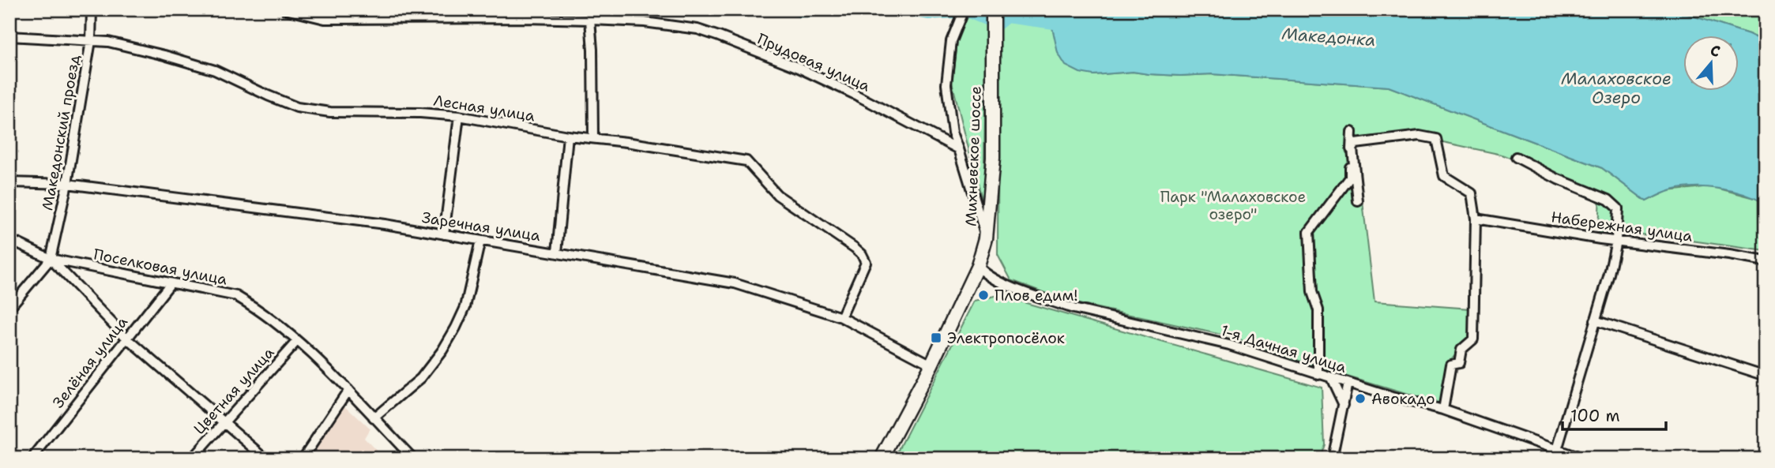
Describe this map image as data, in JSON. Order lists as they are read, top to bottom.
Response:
{
  "streets": {
    "main road": ["Михневское шоссе"],
    "street": [
      "Прудовая улица",
      "Лесная улица",
      "Македонский проезд",
      "Заречная улица",
      "Набережная улица",
      "Поселковая улица",
      "1-я Дачная улица",
      "Зелёная улица",
      "Цветная улица"
    ]
  },
  "crossings": [
    ["Лесная улица", "Македонский проезд"],
    ["Лесная улица", "Заречная улица"],
    ["Македонский проезд", "Заречная улица"],
    ["Македонский проезд", "Поселковая улица"],
    ["Михневское шоссе", "Заречная улица"],
    ["Михневское шоссе", "1-я Дачная улица"],
    ["Поселковая улица", "Зелёная улица"],
    ["Поселковая улица", "Цветная улица"]
  ],
  "water": ["Македонка", "Малаховское Озеро"],
  "parks": ["Парк \"Малаховское озеро\""],
  "places": {
    "other": ["Плов едим!", "Авокадо"],
    "transit": ["Электропосёлок"]
  },
  "scale_bar": "100 m",
  "north": "top"
}
